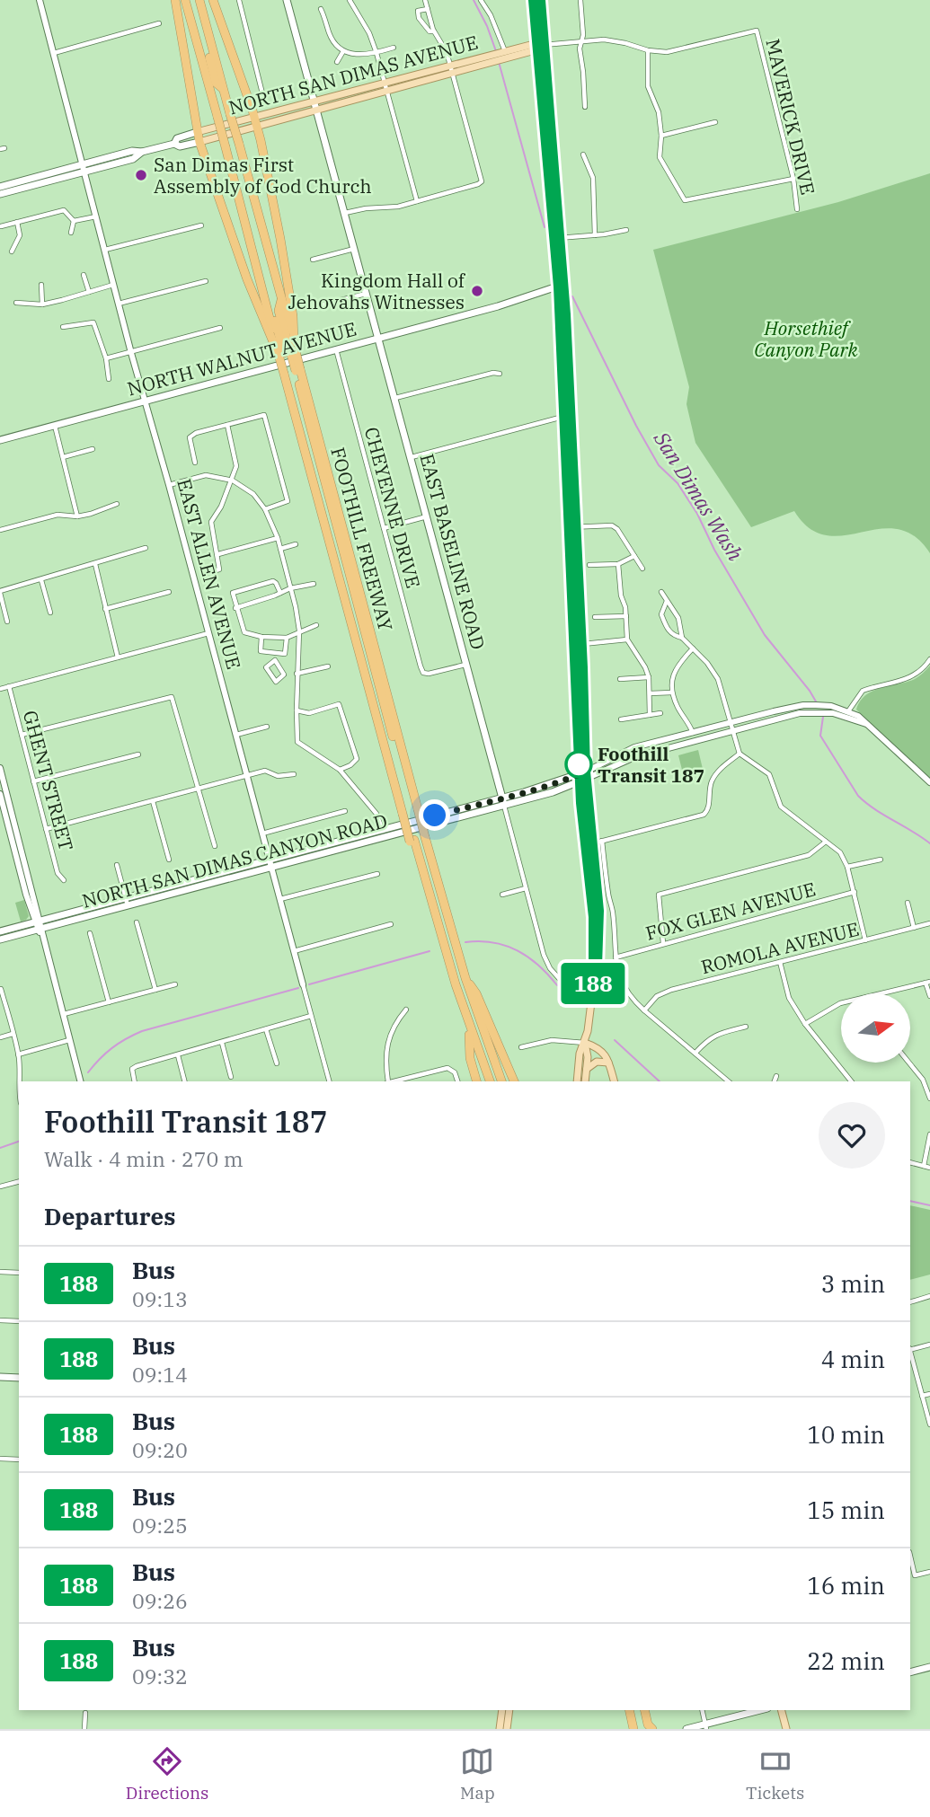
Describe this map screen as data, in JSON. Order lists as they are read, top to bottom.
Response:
{
  "streets": {
    "highway": ["FOOTHILL FREEWAY"],
    "main road": [
      "NORTH SAN DIMAS AVENUE",
      "NORTH WALNUT AVENUE",
      "EAST BASELINE ROAD",
      "NORTH SAN DIMAS CANYON ROAD"
    ],
    "street": [
      "MAVERICK DRIVE",
      "CHEYENNE DRIVE",
      "EAST ALLEN AVENUE",
      "GHENT STREET",
      "FOX GLEN AVENUE",
      "ROMOLA AVENUE"
    ]
  },
  "crossings": [
    ["NORTH SAN DIMAS AVENUE", "MAVERICK DRIVE"],
    ["NORTH SAN DIMAS AVENUE", "EAST BASELINE ROAD"],
    ["NORTH SAN DIMAS AVENUE", "EAST ALLEN AVENUE"],
    ["NORTH WALNUT AVENUE", "CHEYENNE DRIVE"],
    ["NORTH WALNUT AVENUE", "EAST BASELINE ROAD"],
    ["NORTH WALNUT AVENUE", "EAST ALLEN AVENUE"],
    ["CHEYENNE DRIVE", "EAST BASELINE ROAD"],
    ["EAST BASELINE ROAD", "NORTH SAN DIMAS CANYON ROAD"],
    ["EAST ALLEN AVENUE", "NORTH SAN DIMAS CANYON ROAD"]
  ],
  "water": ["San Dimas Wash"],
  "parks": ["Horsethief Canyon Park"],
  "places": ["San Dimas First Assembly of God Church", "Kingdom Hall of Jehovahs Witnesses", "Foothill Transit 187"],
  "lines": ["bus line 188"],
  "north": "right",
  "page": {
    "on_map": "188",
    "heading": [
      ["Foothill Transit 187", "Walk · 4 min · 270 m"],
      "Departures"
    ],
    "list": [
      {
        "mark": "188",
        "name": "Bus",
        "note": "09:13",
        "value": "3 min"
      },
      {
        "mark": "188",
        "name": "Bus",
        "note": "09:14",
        "value": "4 min"
      },
      {
        "mark": "188",
        "name": "Bus",
        "note": "09:20",
        "value": "10 min"
      },
      {
        "mark": "188",
        "name": "Bus",
        "note": "09:25",
        "value": "15 min"
      },
      {
        "mark": "188",
        "name": "Bus",
        "note": "09:26",
        "value": "16 min"
      },
      {
        "mark": "188",
        "name": "Bus",
        "note": "09:32",
        "value": "22 min"
      }
    ],
    "tabs": ["Directions", "Map", "Tickets"]
  }
}
